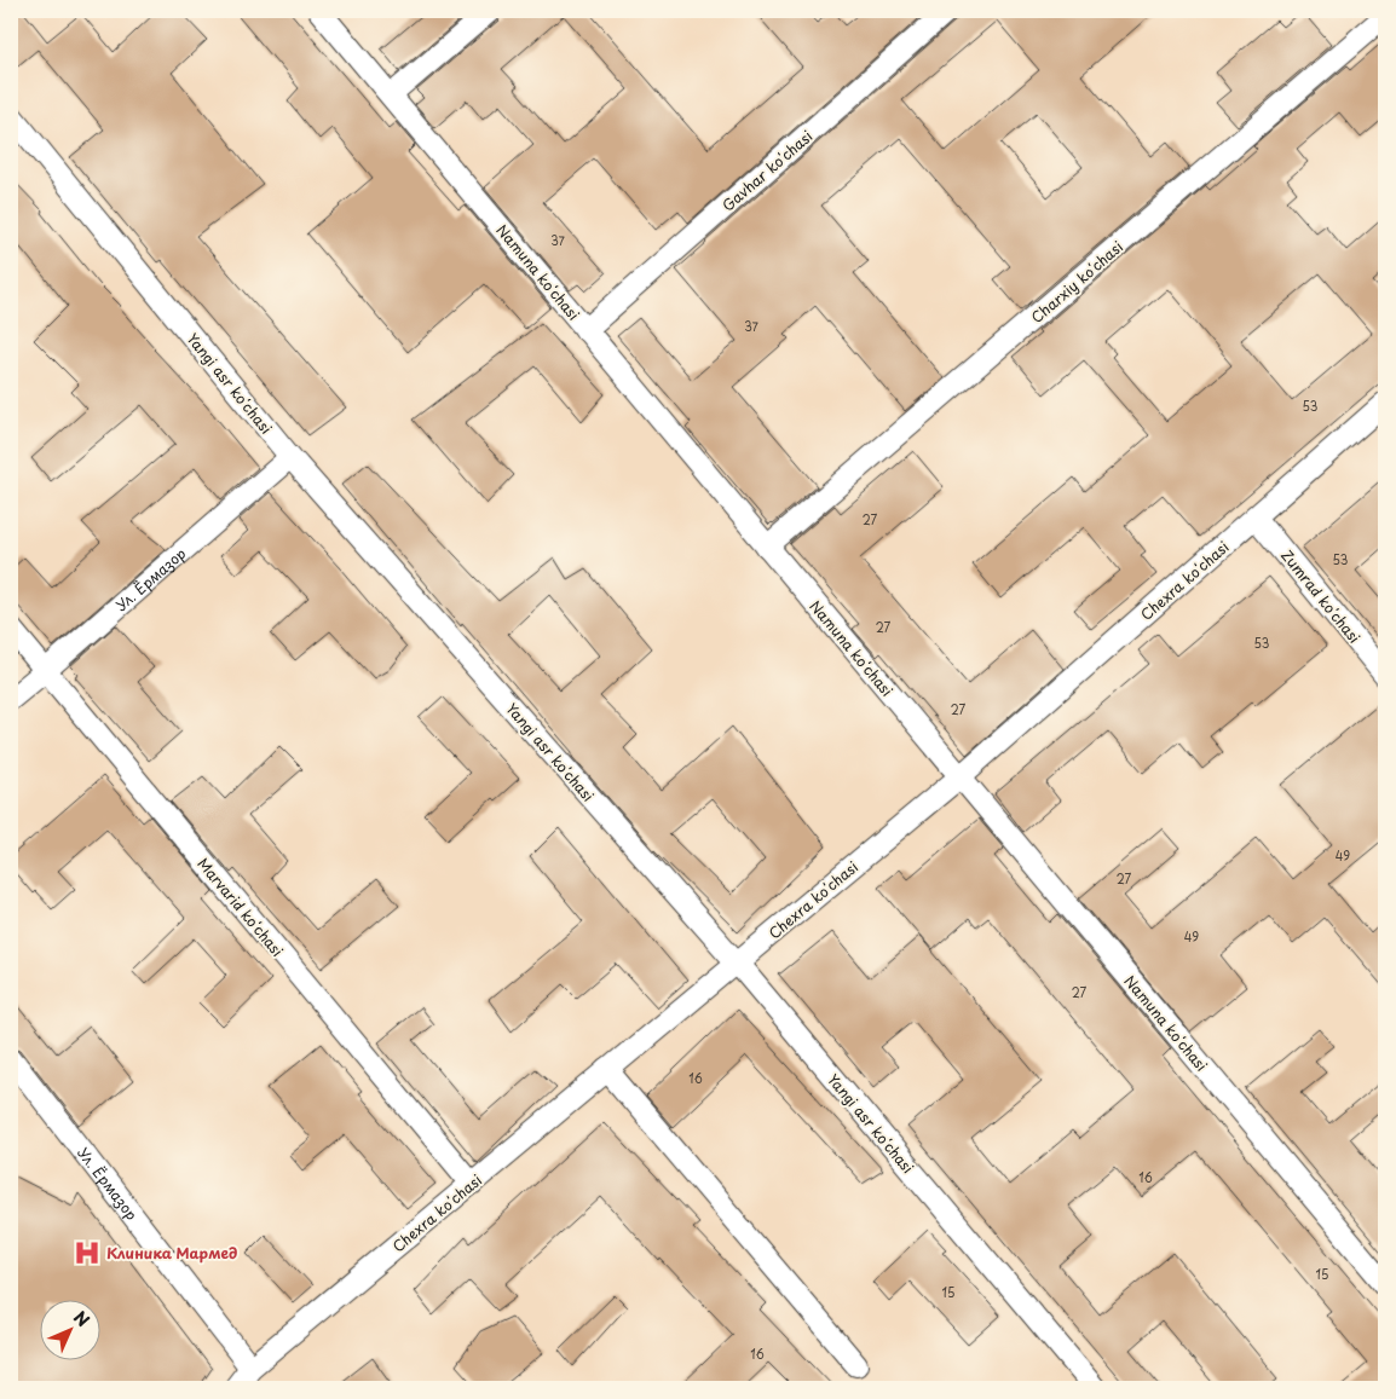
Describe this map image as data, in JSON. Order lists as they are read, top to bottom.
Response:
{
  "streets": {
    "street": [
      "Gavhar koʻchasi",
      "Namuna koʻchasi",
      "Charxiy koʻchasi",
      "Yangi asr koʻchasi",
      "Ул. Ёрмазор",
      "Chexra koʻchasi",
      "Zumrad koʻchasi",
      "Marvarid koʻchasi"
    ]
  },
  "crossings": [
    ["Gavhar koʻchasi", "Namuna koʻchasi"],
    ["Namuna koʻchasi", "Charxiy koʻchasi"],
    ["Namuna koʻchasi", "Chexra koʻchasi"],
    ["Yangi asr koʻchasi", "Ул. Ёрмазор"],
    ["Yangi asr koʻchasi", "Chexra koʻchasi"],
    ["Ул. Ёрмазор", "Chexra koʻchasi"],
    ["Ул. Ёрмазор", "Marvarid koʻchasi"],
    ["Chexra koʻchasi", "Zumrad koʻchasi"],
    ["Chexra koʻchasi", "Marvarid koʻchasi"]
  ],
  "places": {
    "hospital": ["Клиника Мармед"]
  },
  "house_numbers": [
    "37",
    "37",
    "53",
    "27",
    "53",
    "27",
    "53",
    "27",
    "49",
    "27",
    "49",
    "27",
    "16",
    "16",
    "15",
    "15",
    "16"
  ],
  "north": "top right"
}
